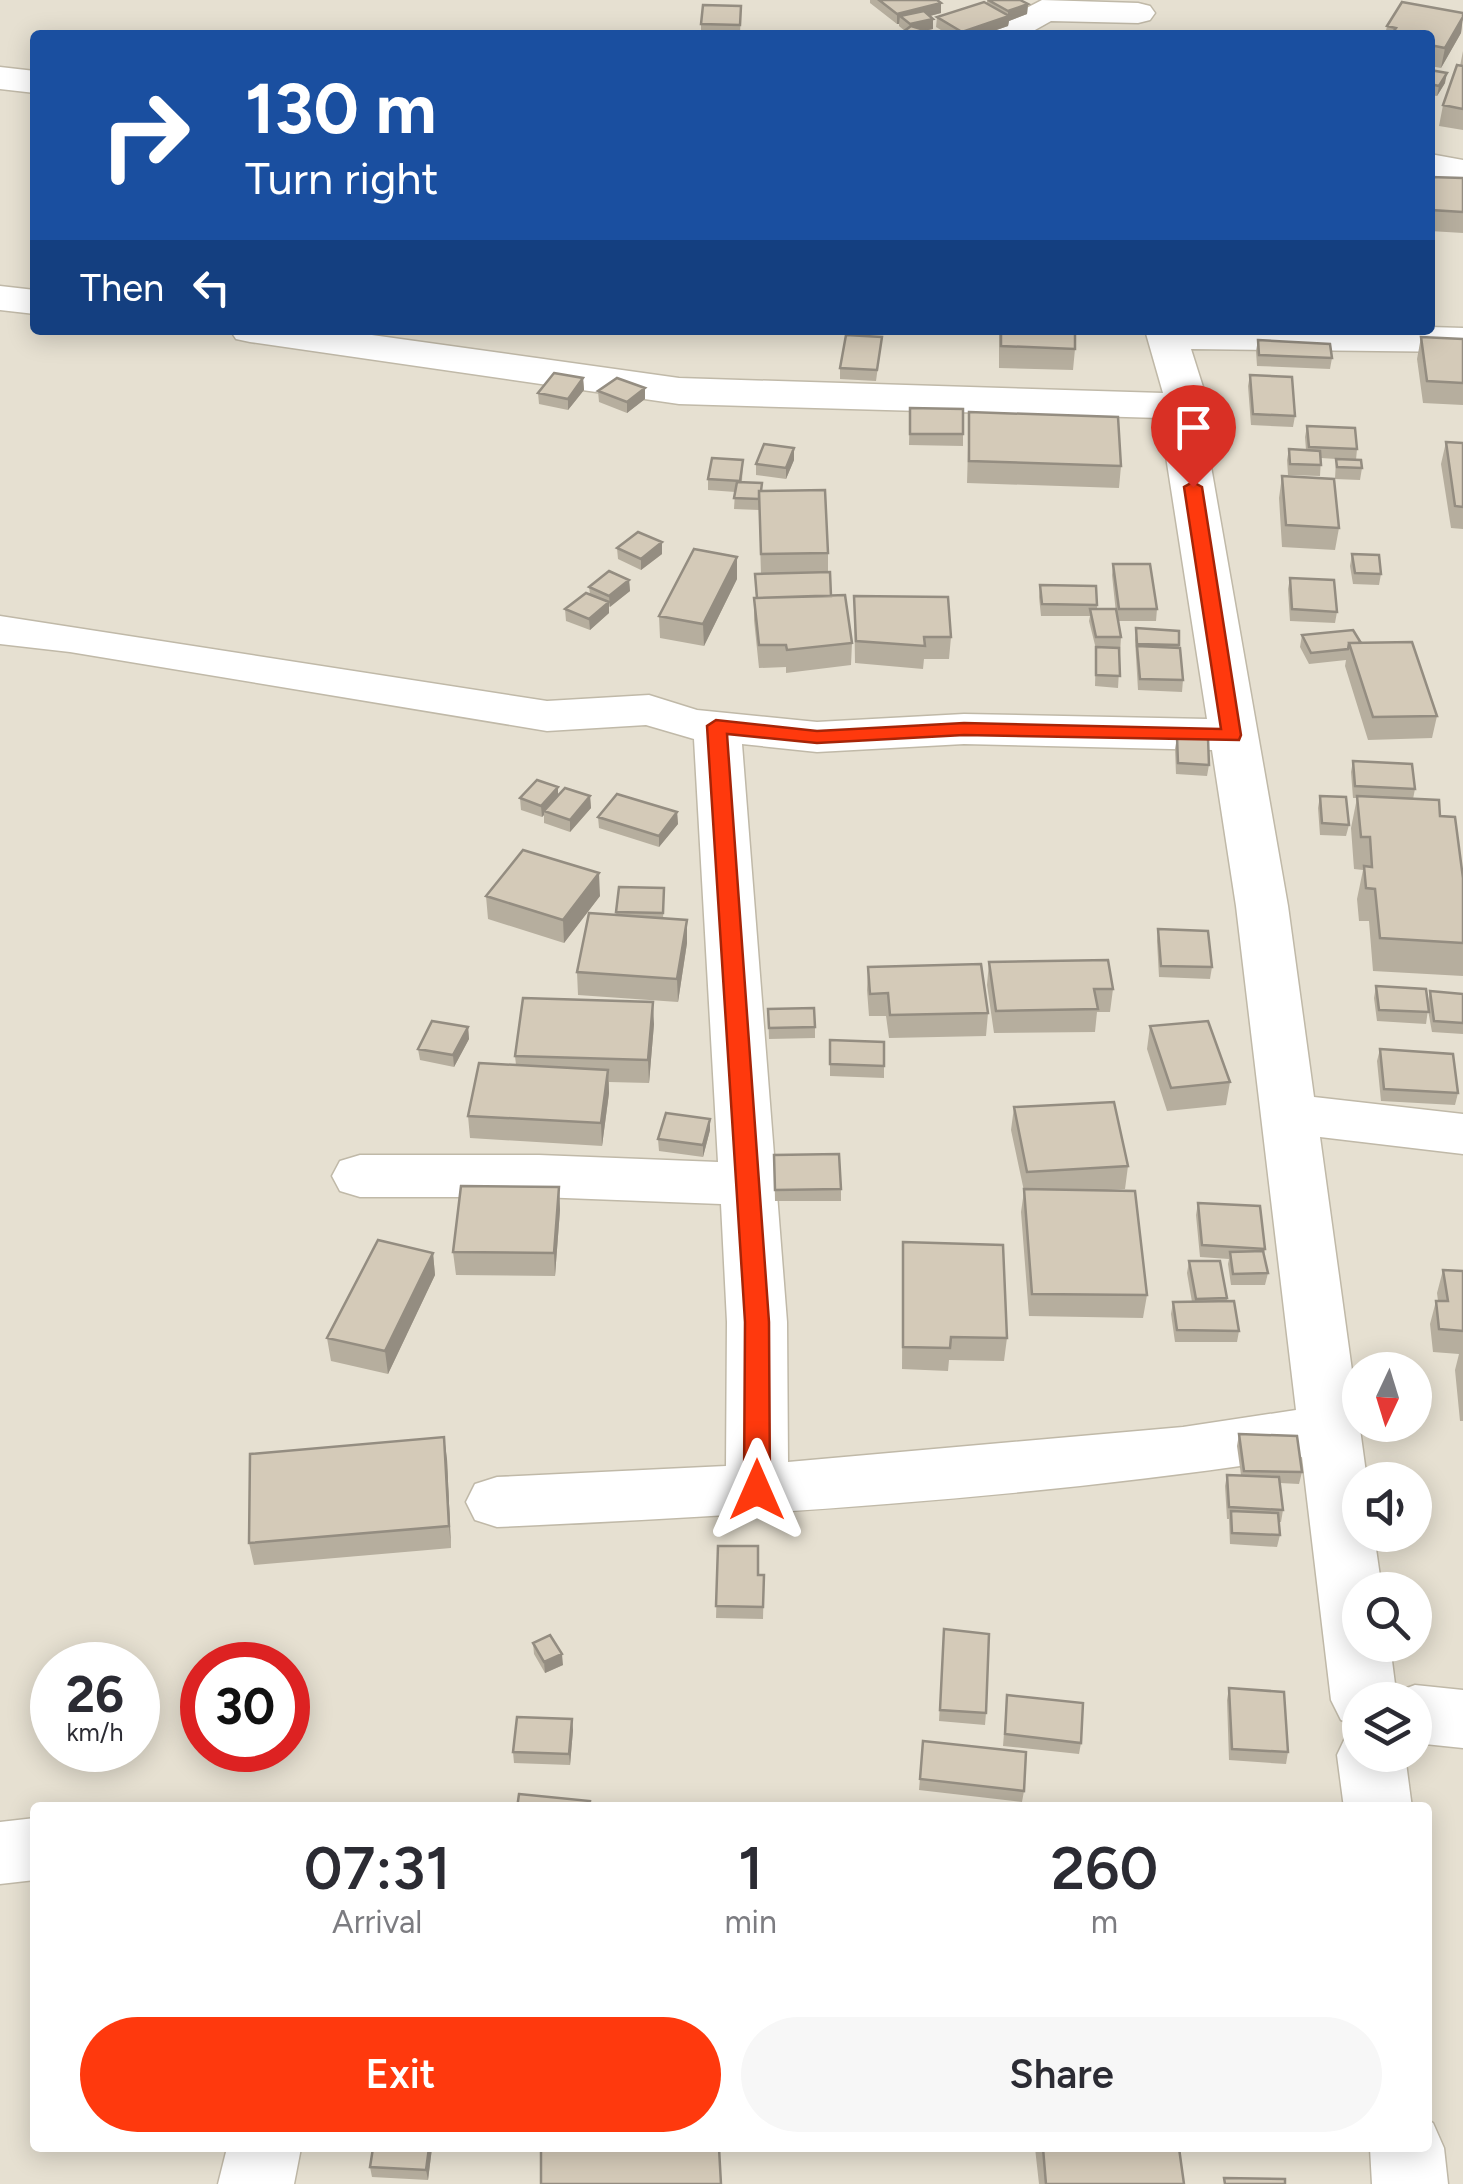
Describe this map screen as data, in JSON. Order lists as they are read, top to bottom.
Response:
{
  "north": "bottom",
  "page": {
    "turn": ["130 m", "Turn right"],
    "then": "Then",
    "speed": "26 km/h",
    "limit": "30",
    "eta": [
      "07:31",
      "Arrival",
      "1",
      "min",
      "260",
      "m"
    ],
    "buttons": ["Exit", "Share"]
  }
}
